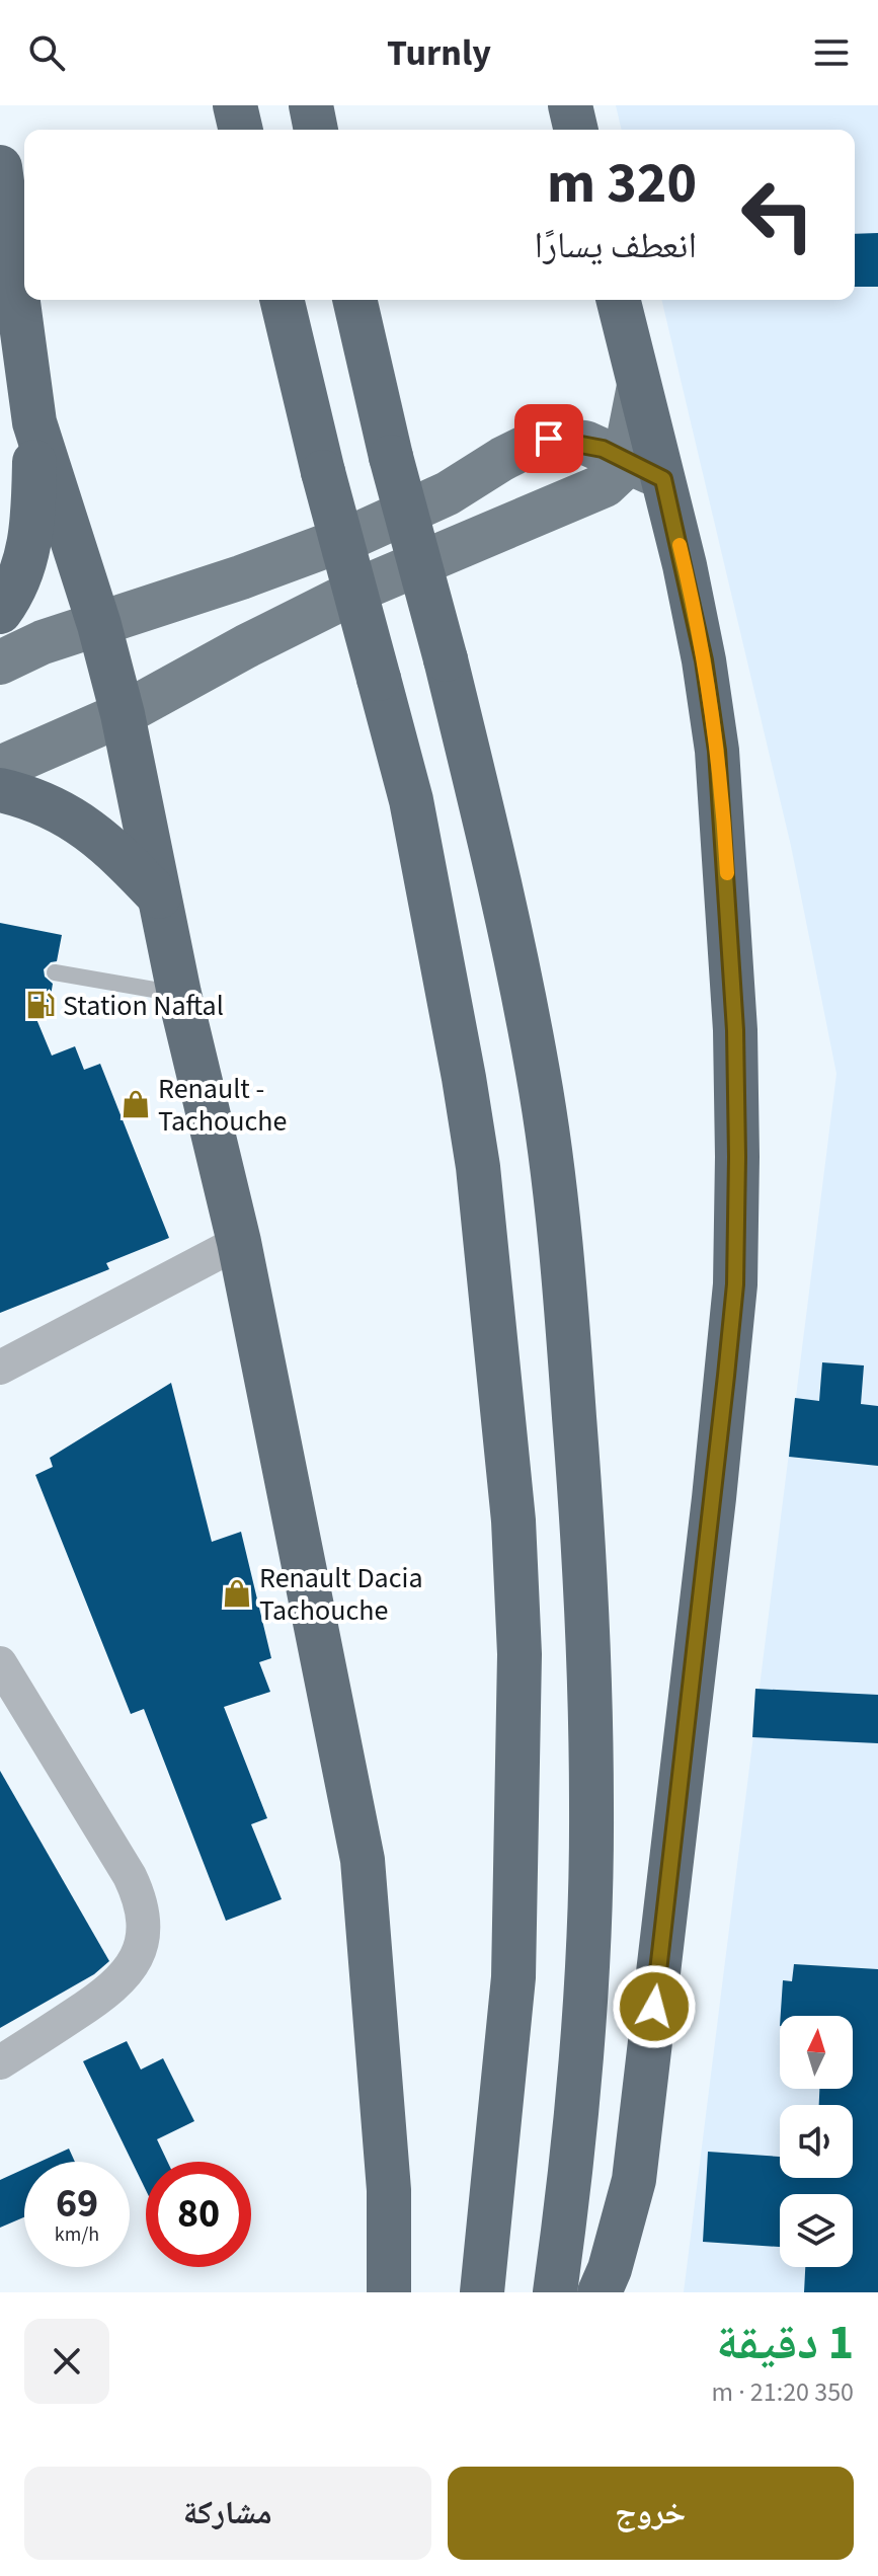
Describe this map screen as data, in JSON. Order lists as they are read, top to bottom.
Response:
{
  "places": {
    "fuel station": ["Station Naftal"],
    "shop": ["Renault - Tachouche", "Renault Dacia Tachouche"]
  },
  "north": "top",
  "page": {
    "header": "Turnly",
    "turn": ["320 m", "انعطف يسارًا"],
    "speed": "69 km/h",
    "limit": "80",
    "heading": ["1 دقيقة", "350 m · 21:20"],
    "buttons": ["خروج", "مشاركة"]
  }
}
